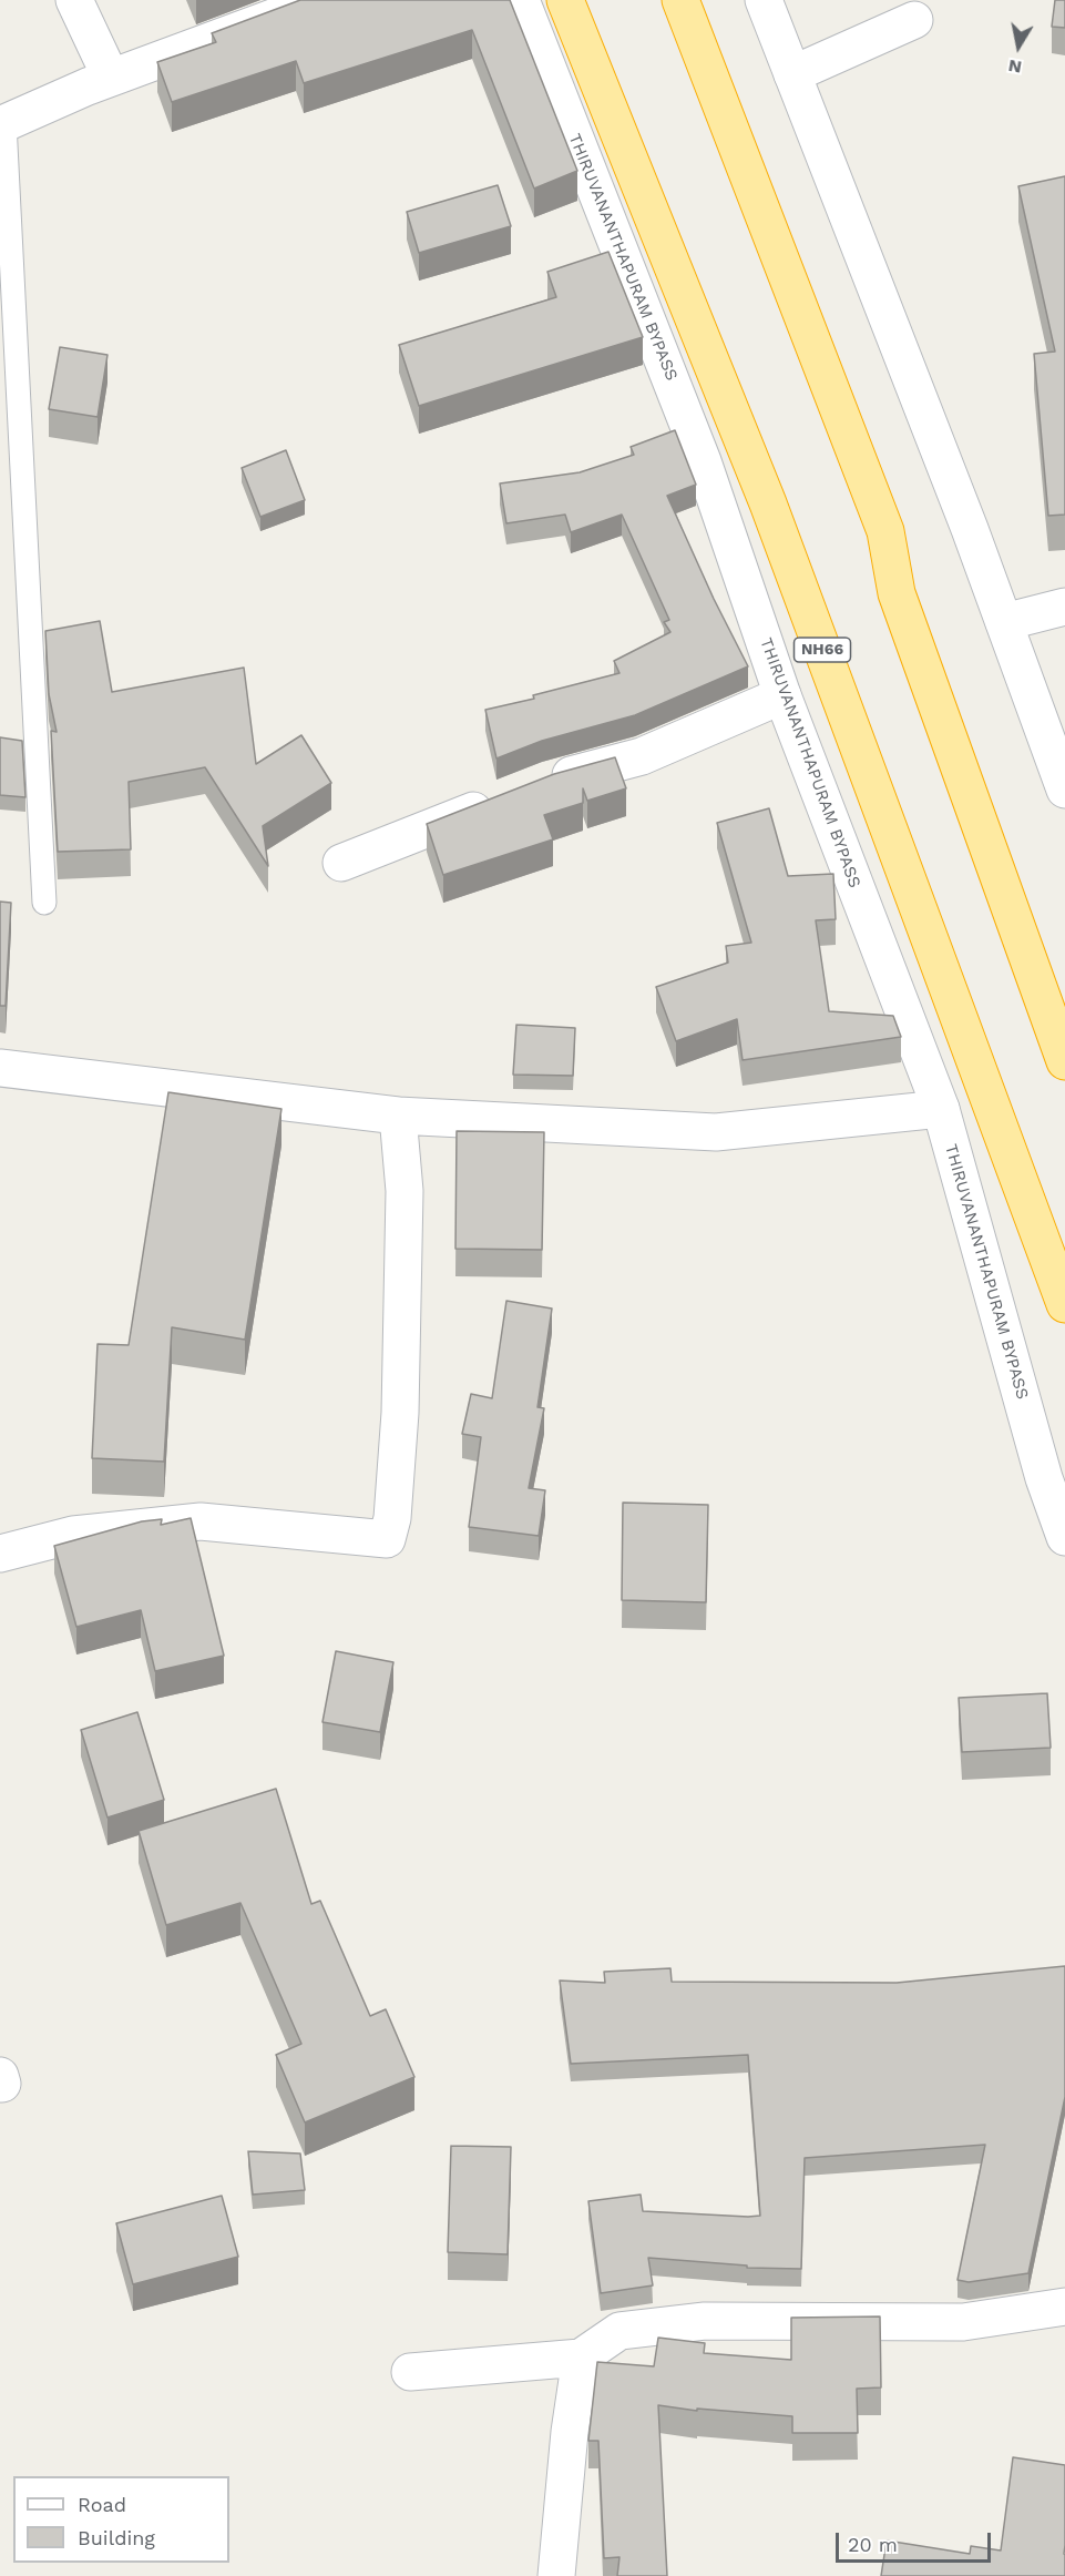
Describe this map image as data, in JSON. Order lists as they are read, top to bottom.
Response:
{
  "streets": {
    "highway": ["NH66"],
    "street": ["THIRUVANANTHAPURAM BYPASS"]
  },
  "legend": ["Road", "Building"],
  "scale_bar": "20 m",
  "north": "bottom"
}
